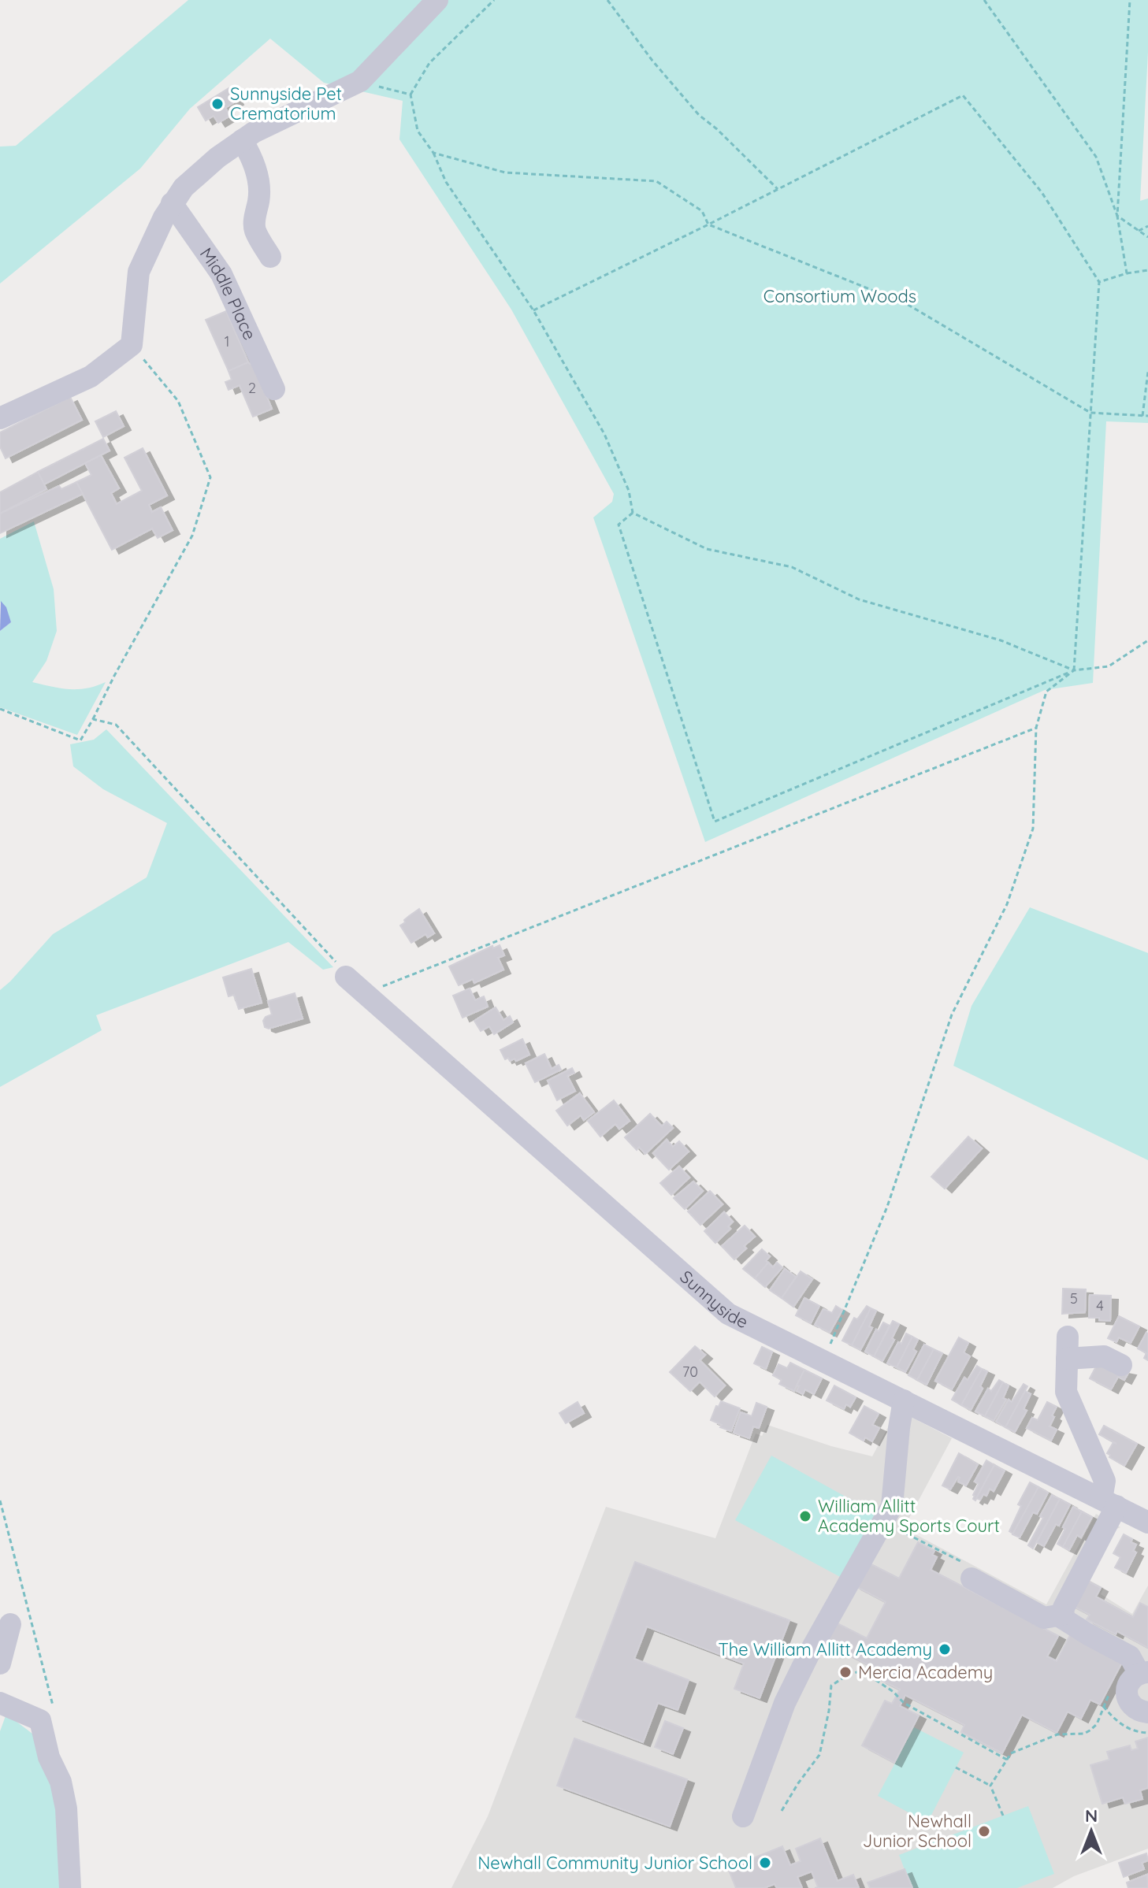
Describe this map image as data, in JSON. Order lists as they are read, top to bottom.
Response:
{
  "streets": {
    "street": ["Middle Place", "Sunnyside"]
  },
  "parks": ["Consortium Woods"],
  "places": [
    "Sunnyside Pet Crematorium",
    "William Allitt Academy Sports Court",
    "The William Allitt Academy",
    "Mercia Academy",
    "Newhall Junior School",
    "Newhall Community Junior School"
  ],
  "house_numbers": [
    "1",
    "2",
    "5",
    "4",
    "70"
  ],
  "north": "top"
}
